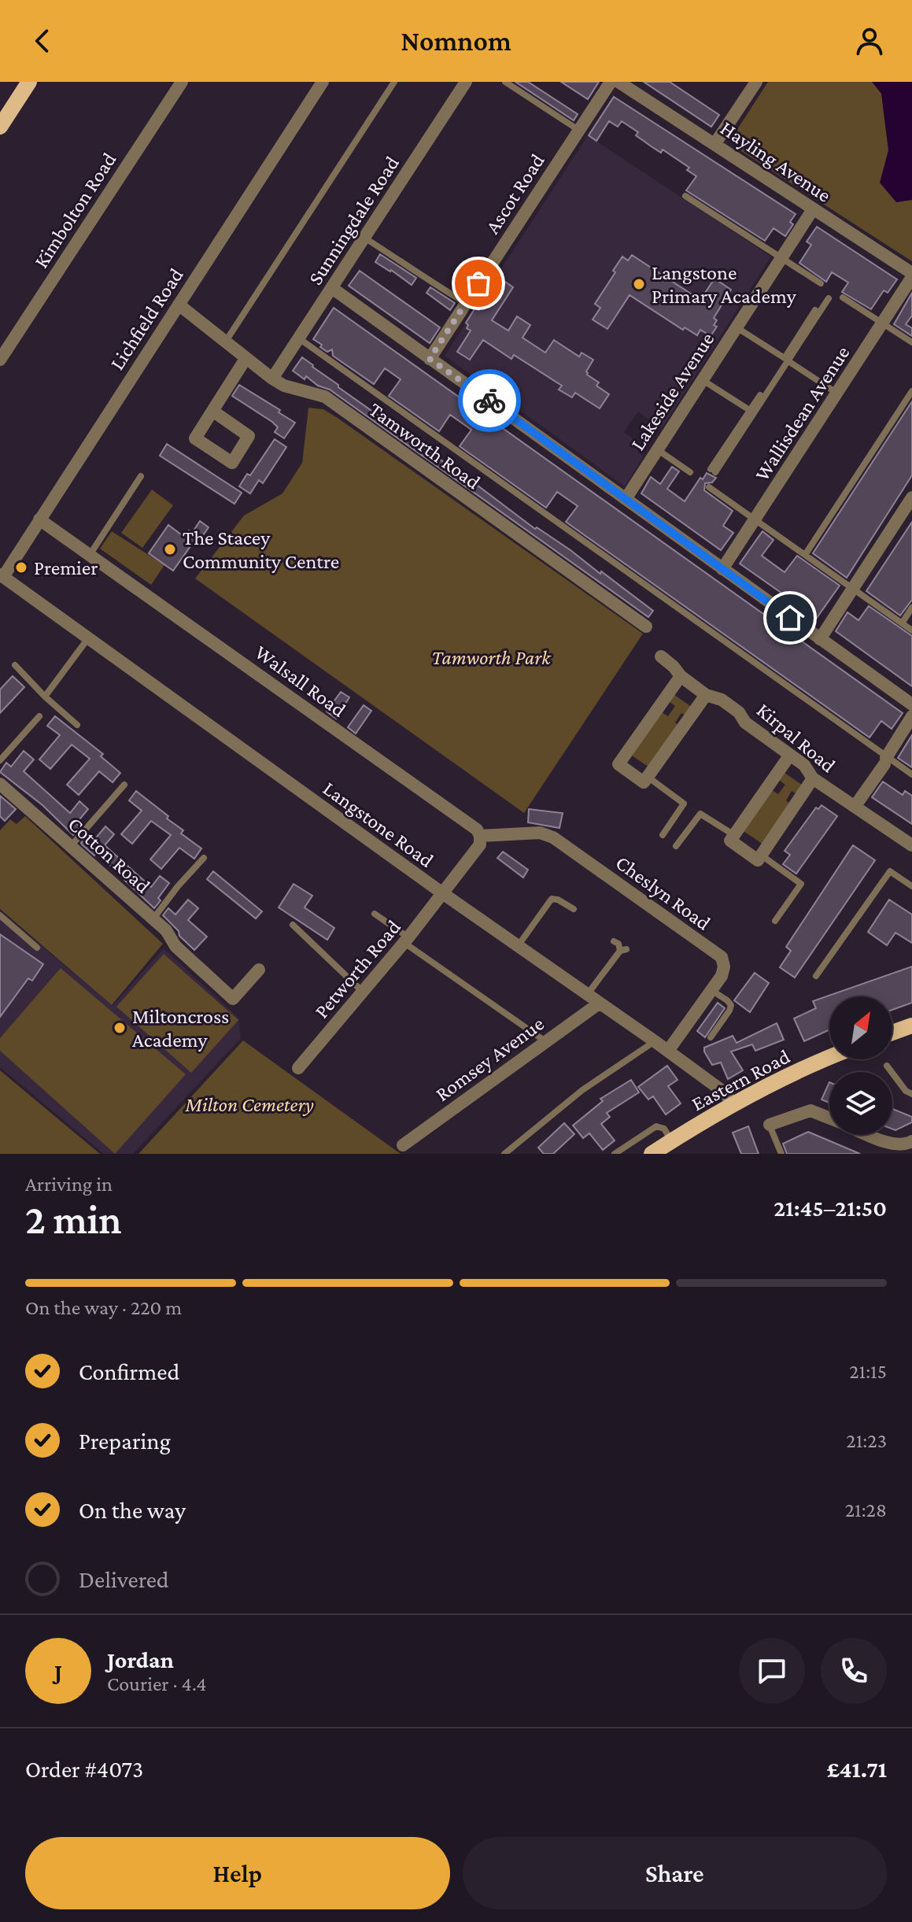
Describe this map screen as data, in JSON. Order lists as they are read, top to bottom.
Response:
{
  "streets": {
    "main road": ["Eastern Road"],
    "street": [
      "Hayling Avenue",
      "Ascot Road",
      "Kimbolton Road",
      "Sunningdale Road",
      "Lichfield Road",
      "Lakeside Avenue",
      "Wallisdean Avenue",
      "Tamworth Road",
      "Walsall Road",
      "Kirpal Road",
      "Langstone Road",
      "Cotton Road",
      "Cheslyn Road",
      "Petworth Road",
      "Romsey Avenue"
    ]
  },
  "crossings": [
    ["Hayling Avenue", "Lakeside Avenue"],
    ["Hayling Avenue", "Wallisdean Avenue"],
    ["Sunningdale Road", "Tamworth Road"],
    ["Lichfield Road", "Tamworth Road"],
    ["Lichfield Road", "Walsall Road"],
    ["Lichfield Road", "Langstone Road"],
    ["Walsall Road", "Cheslyn Road"],
    ["Langstone Road", "Cheslyn Road"],
    ["Langstone Road", "Petworth Road"],
    ["Langstone Road", "Romsey Avenue"],
    ["Langstone Road", "Eastern Road"]
  ],
  "parks": ["Tamworth Park", "Milton Cemetery"],
  "places": [
    "Langstone Primary Academy",
    "The Stacey Community Centre",
    "Premier",
    "Miltoncross Academy"
  ],
  "north": "top right",
  "page": {
    "header": "Nomnom",
    "heading": ["2 min", "Arriving in", "21:45–21:50"],
    "panel": [
      "Jordan",
      "Courier · 4.4",
      "Order #4073",
      "£41.71"
    ],
    "bar": "On the way · 220 m",
    "list": [
      ["Confirmed", "21:15"],
      ["Preparing", "21:23"],
      ["On the way", "21:28"],
      "Delivered"
    ],
    "round": "J",
    "buttons": ["Help", "Share"]
  }
}
